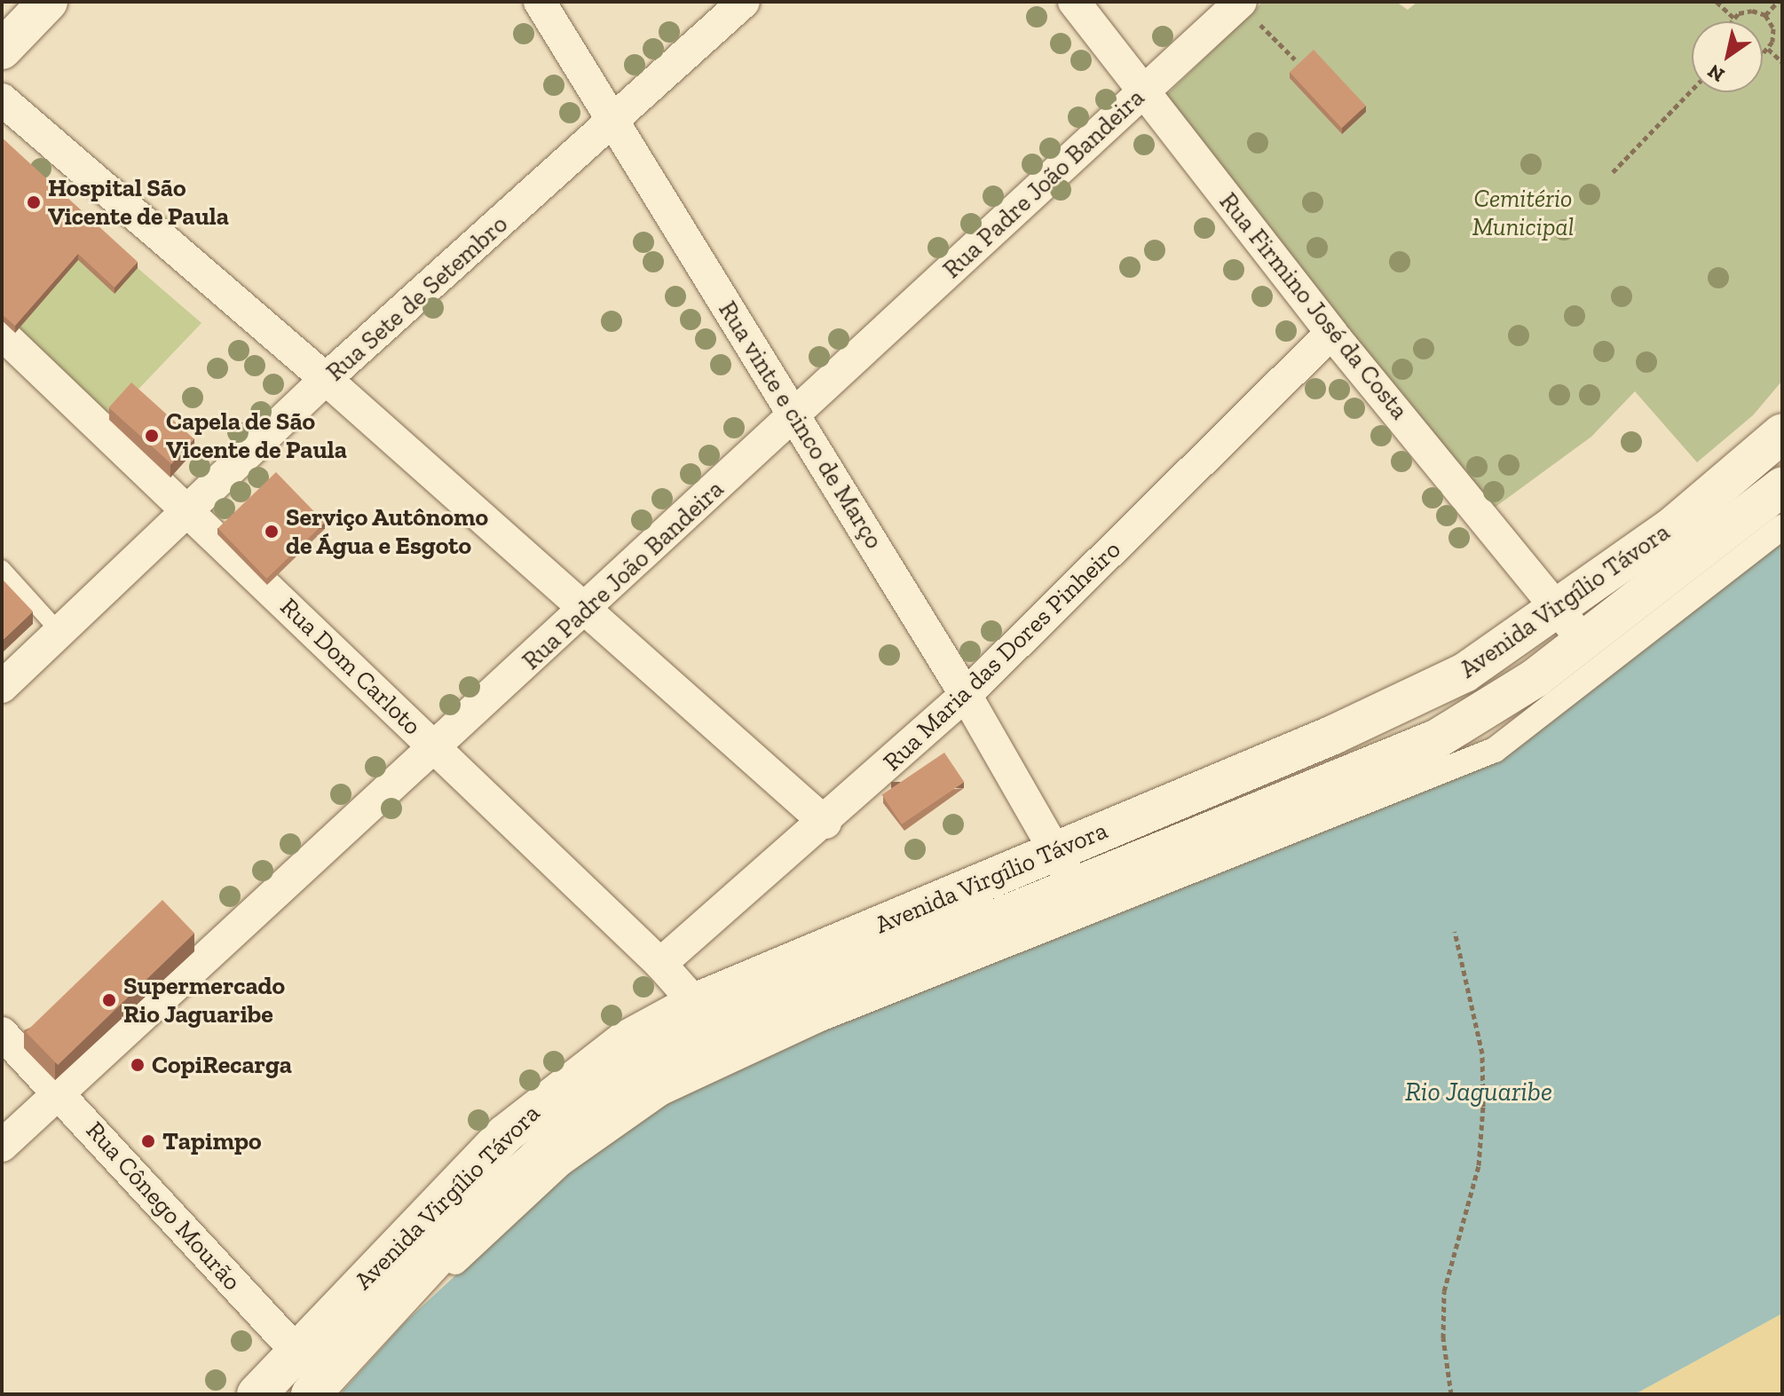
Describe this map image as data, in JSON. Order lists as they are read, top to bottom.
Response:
{
  "streets": {
    "street": [
      "Rua Padre João Bandeira",
      "Rua Sete de Setembro",
      "Rua Firmino José da Costa",
      "Rua vinte e cinco de Março",
      "Avenida Virgílio Távora",
      "Rua Maria das Dores Pinheiro",
      "Rua Dom Carloto",
      "Rua Cônego Mourão"
    ]
  },
  "crossings": [
    ["Rua Padre João Bandeira", "Rua Firmino José da Costa"],
    ["Rua Padre João Bandeira", "Rua vinte e cinco de Março"],
    ["Rua Padre João Bandeira", "Rua Dom Carloto"],
    ["Rua Padre João Bandeira", "Rua Cônego Mourão"],
    ["Rua Sete de Setembro", "Rua vinte e cinco de Março"],
    ["Rua Sete de Setembro", "Rua Dom Carloto"],
    ["Rua Firmino José da Costa", "Avenida Virgílio Távora"],
    ["Rua Firmino José da Costa", "Rua Maria das Dores Pinheiro"],
    ["Rua vinte e cinco de Março", "Avenida Virgílio Távora"],
    ["Rua vinte e cinco de Março", "Rua Maria das Dores Pinheiro"],
    ["Avenida Virgílio Távora", "Rua Dom Carloto"],
    ["Avenida Virgílio Távora", "Rua Cônego Mourão"],
    ["Rua Maria das Dores Pinheiro", "Rua Dom Carloto"]
  ],
  "water": ["Rio Jaguaribe"],
  "parks": ["Cemitério Municipal"],
  "places": [
    "Hospital São Vicente de Paula",
    "Capela de São Vicente de Paula",
    "Serviço Autônomo de Água e Esgoto",
    "Supermercado Rio Jaguaribe",
    "CopiRecarga",
    "Tapimpo"
  ],
  "north": "bottom left"
}
